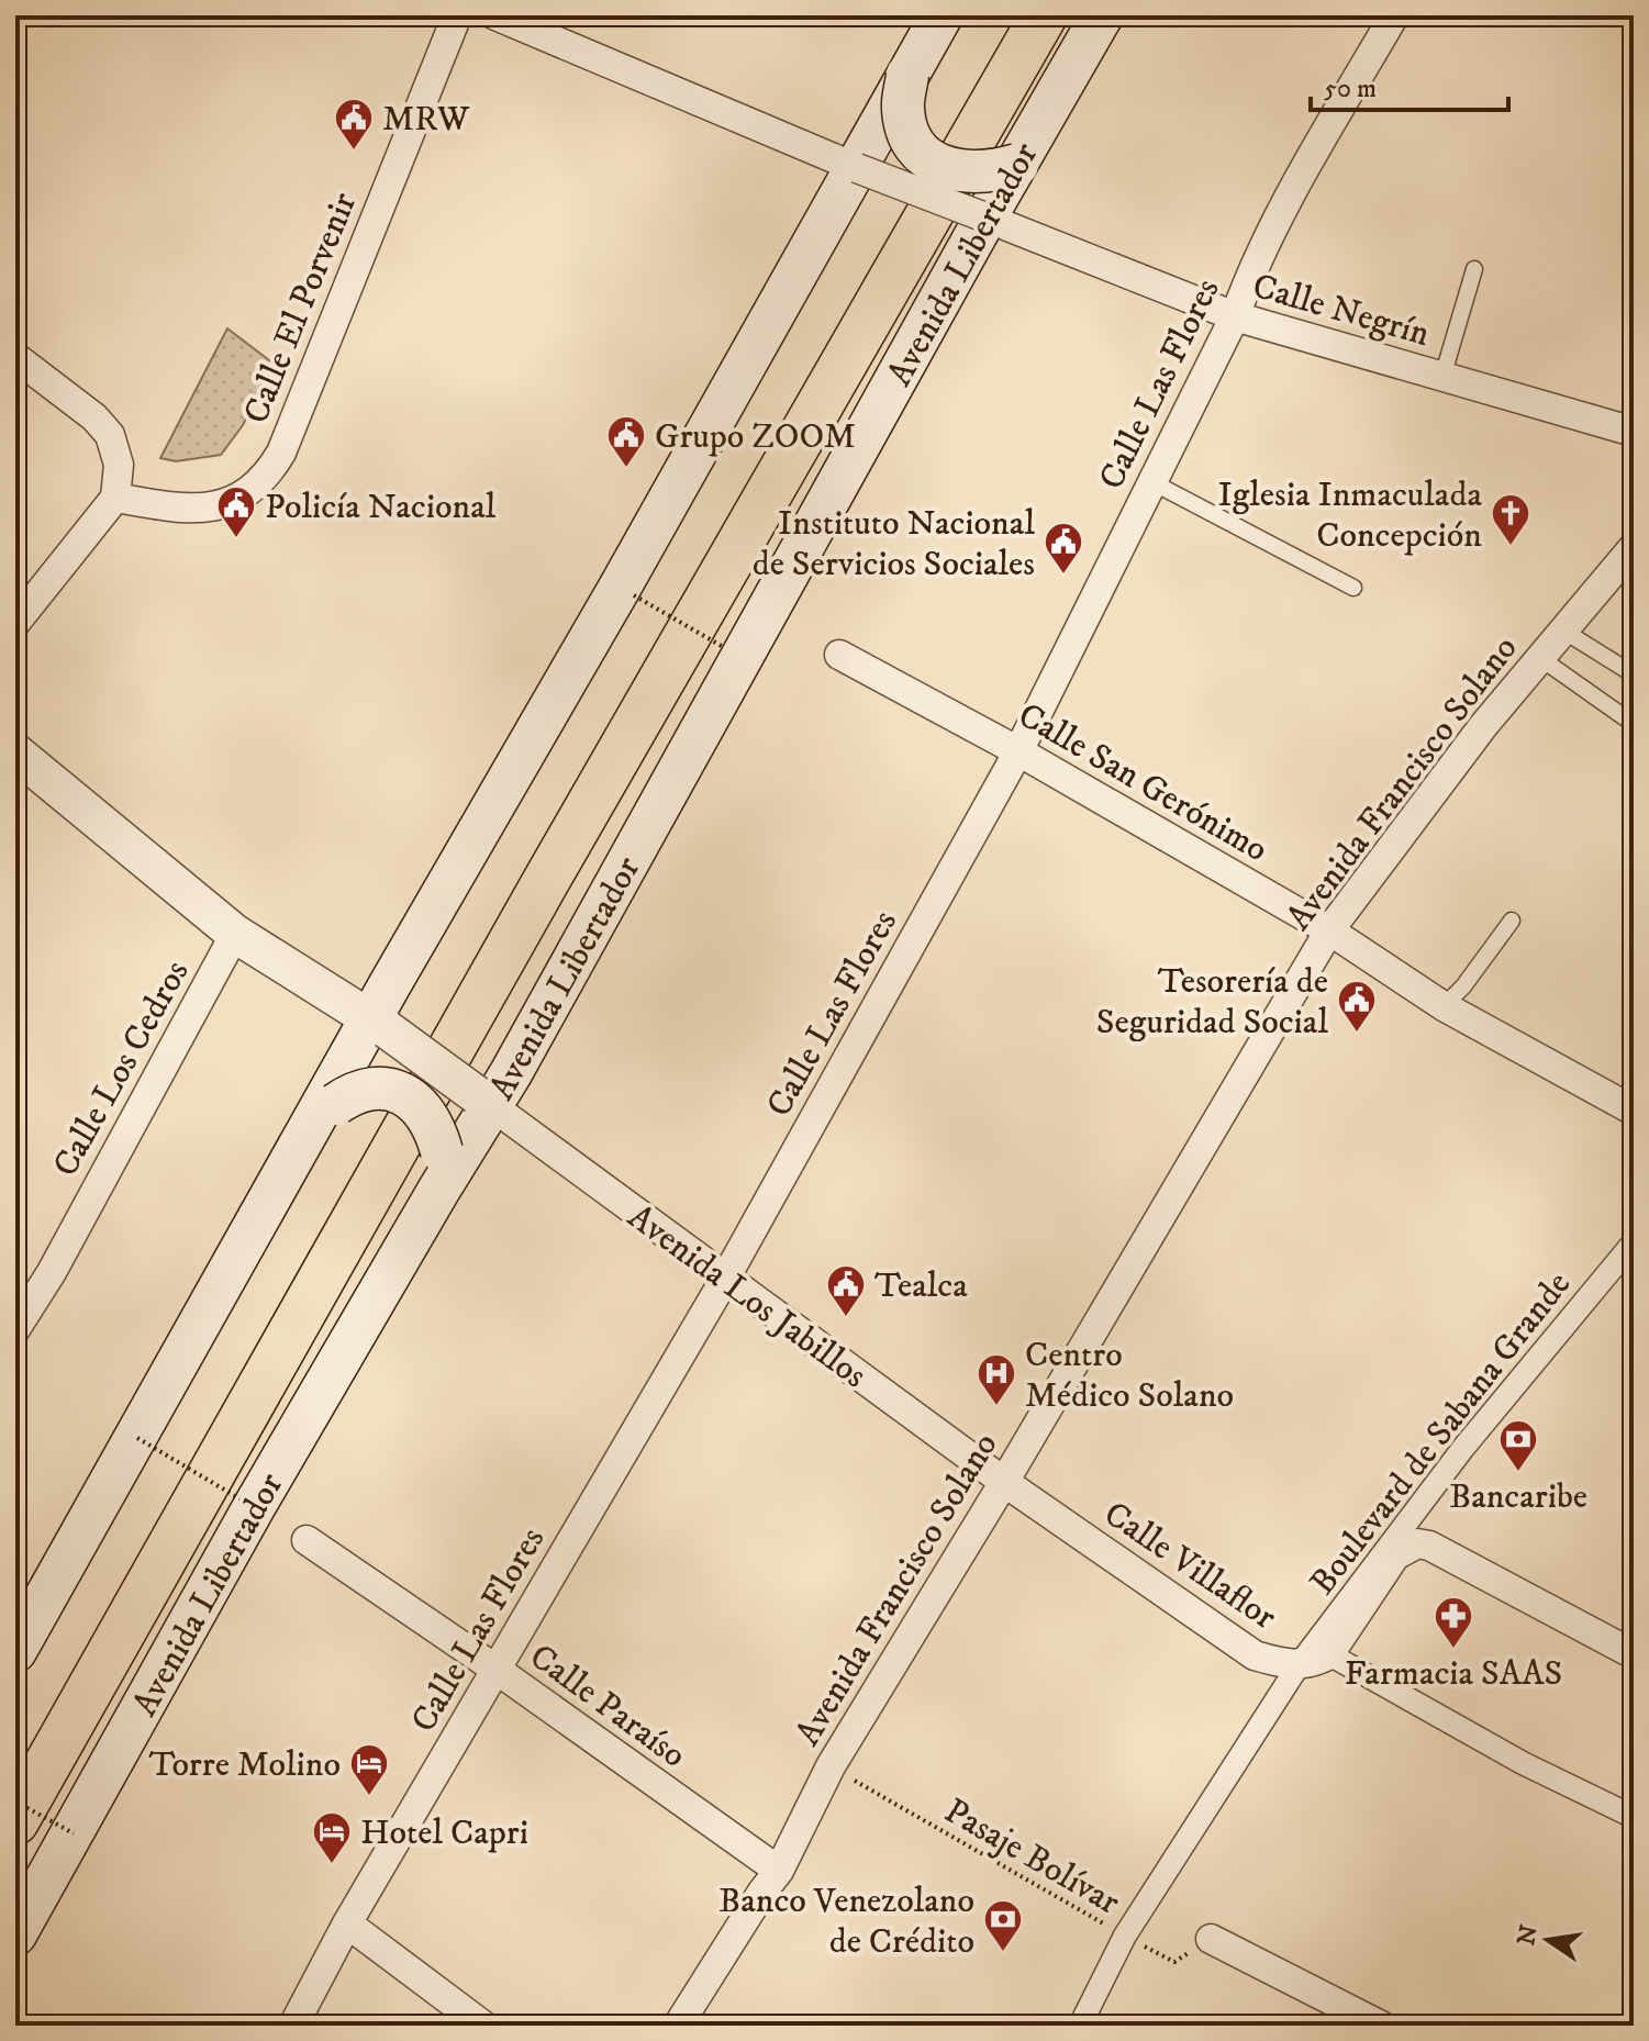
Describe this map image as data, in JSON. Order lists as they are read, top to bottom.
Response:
{
  "streets": {
    "main road": ["Avenida Libertador"],
    "street": [
      "Calle El Porvenir",
      "Calle Negrín",
      "Calle Las Flores",
      "Calle San Gerónimo",
      "Avenida Francisco Solano",
      "Calle Los Cedros",
      "Avenida Los Jabillos",
      "Boulevard de Sabana Grande",
      "Calle Villaflor",
      "Calle Paraíso"
    ],
    "path": ["Pasaje Bolívar"]
  },
  "crossings": [
    ["Avenida Libertador", "Calle Negrín"],
    ["Avenida Libertador", "Avenida Los Jabillos"],
    ["Calle Negrín", "Calle Las Flores"],
    ["Calle Las Flores", "Calle San Gerónimo"],
    ["Calle Las Flores", "Avenida Los Jabillos"],
    ["Calle Las Flores", "Calle Paraíso"],
    ["Calle San Gerónimo", "Avenida Francisco Solano"],
    ["Avenida Francisco Solano", "Avenida Los Jabillos"],
    ["Avenida Francisco Solano", "Calle Villaflor"],
    ["Avenida Francisco Solano", "Calle Paraíso"],
    ["Avenida Francisco Solano", "Pasaje Bolívar"],
    ["Avenida Los Jabillos", "Calle Villaflor"],
    ["Boulevard de Sabana Grande", "Calle Villaflor"],
    ["Boulevard de Sabana Grande", "Pasaje Bolívar"]
  ],
  "places": {
    "public building": [
      "MRW",
      "Grupo ZOOM",
      "Policía Nacional",
      "Instituto Nacional de Servicios Sociales",
      "Tesorería de Seguridad Social",
      "Tealca"
    ],
    "church": ["Iglesia Inmaculada Concepción"],
    "hospital": ["Centro Médico Solano"],
    "bank": ["Bancaribe", "Banco Venezolano de Crédito"],
    "pharmacy": ["Farmacia SAAS"],
    "hotel": ["Torre Molino", "Hotel Capri"]
  },
  "scale_bar": "50 m",
  "north": "left"
}
